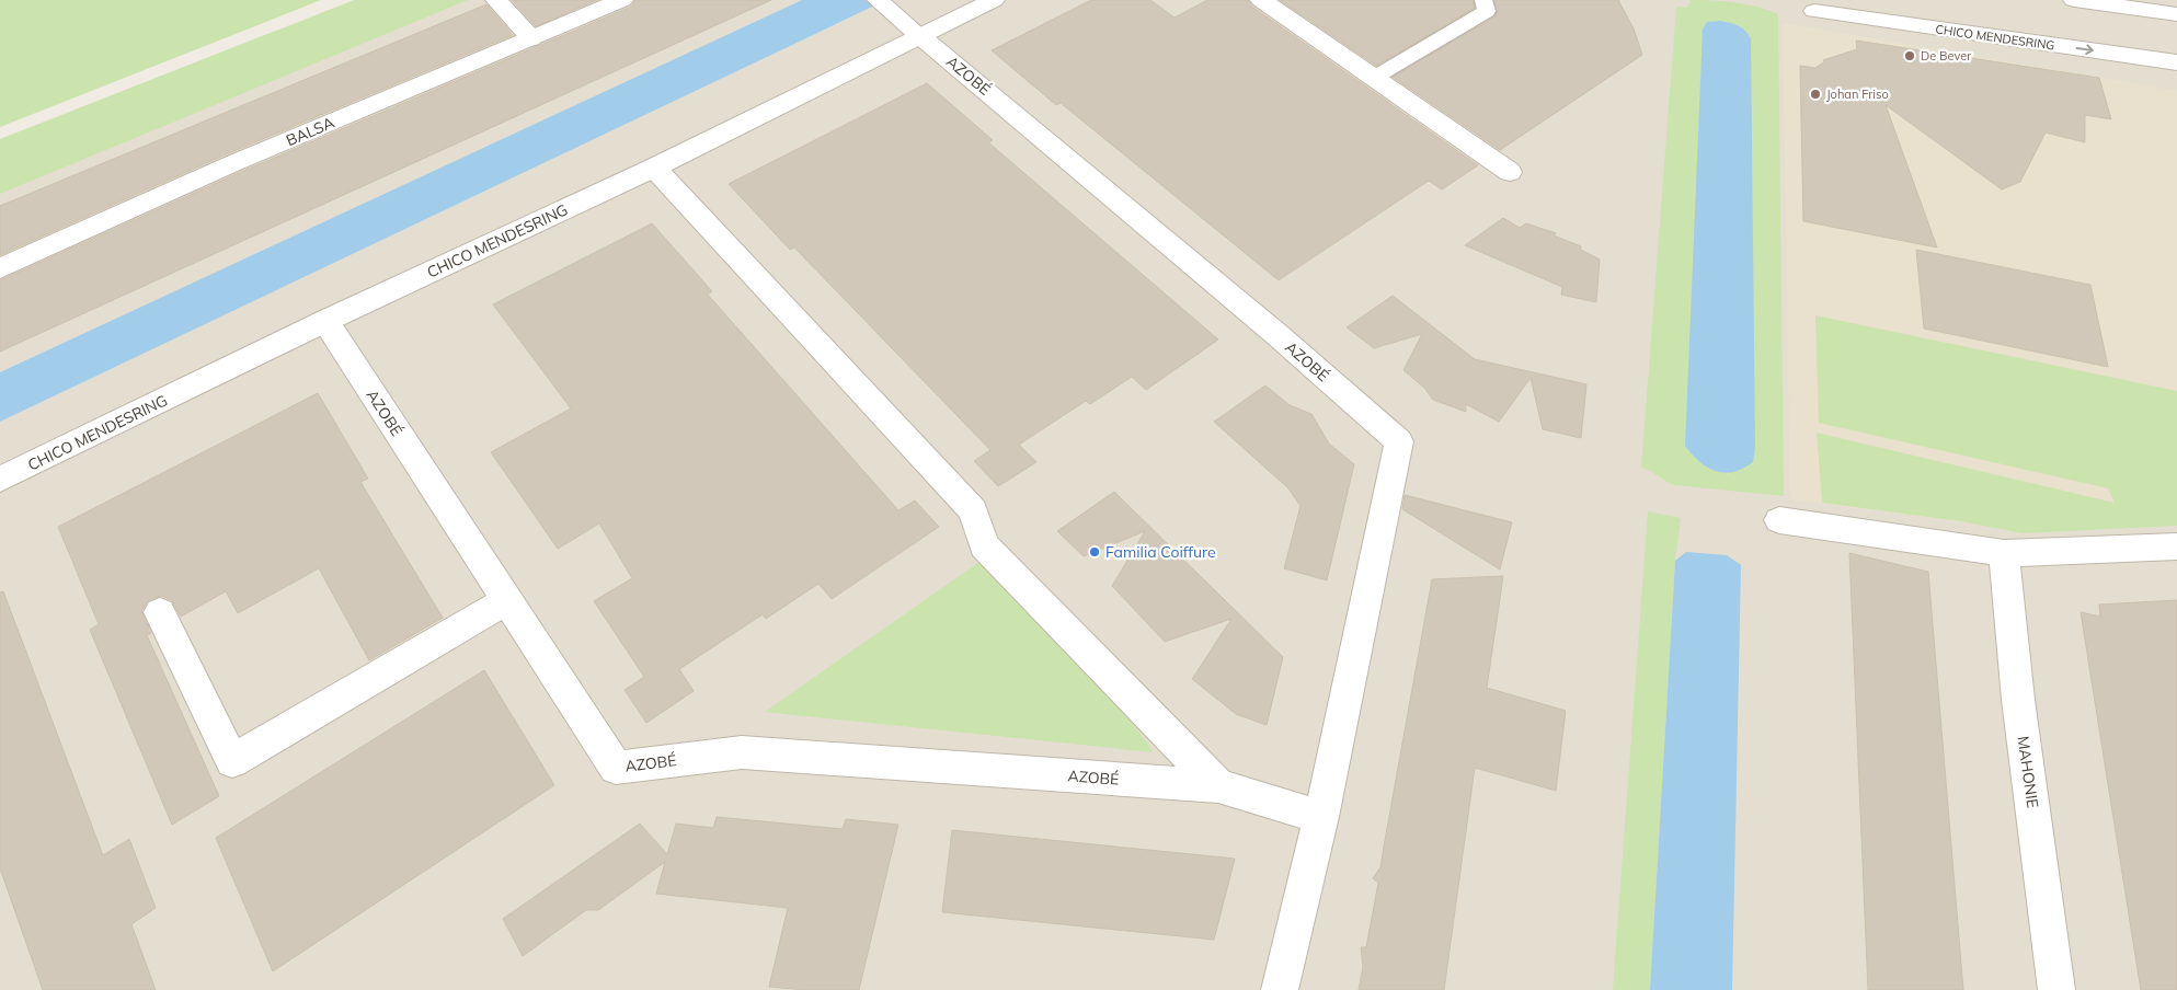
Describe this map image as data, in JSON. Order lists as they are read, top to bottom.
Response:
{
  "streets": {
    "street": [
      "CHICO MENDESRING",
      "AZOBÉ",
      "BALSA",
      "MAHONIE"
    ]
  },
  "crossings": [
    ["CHICO MENDESRING", "AZOBÉ"]
  ],
  "places": ["De Bever", "Johan Friso", "Familia Coiffure"]
}
